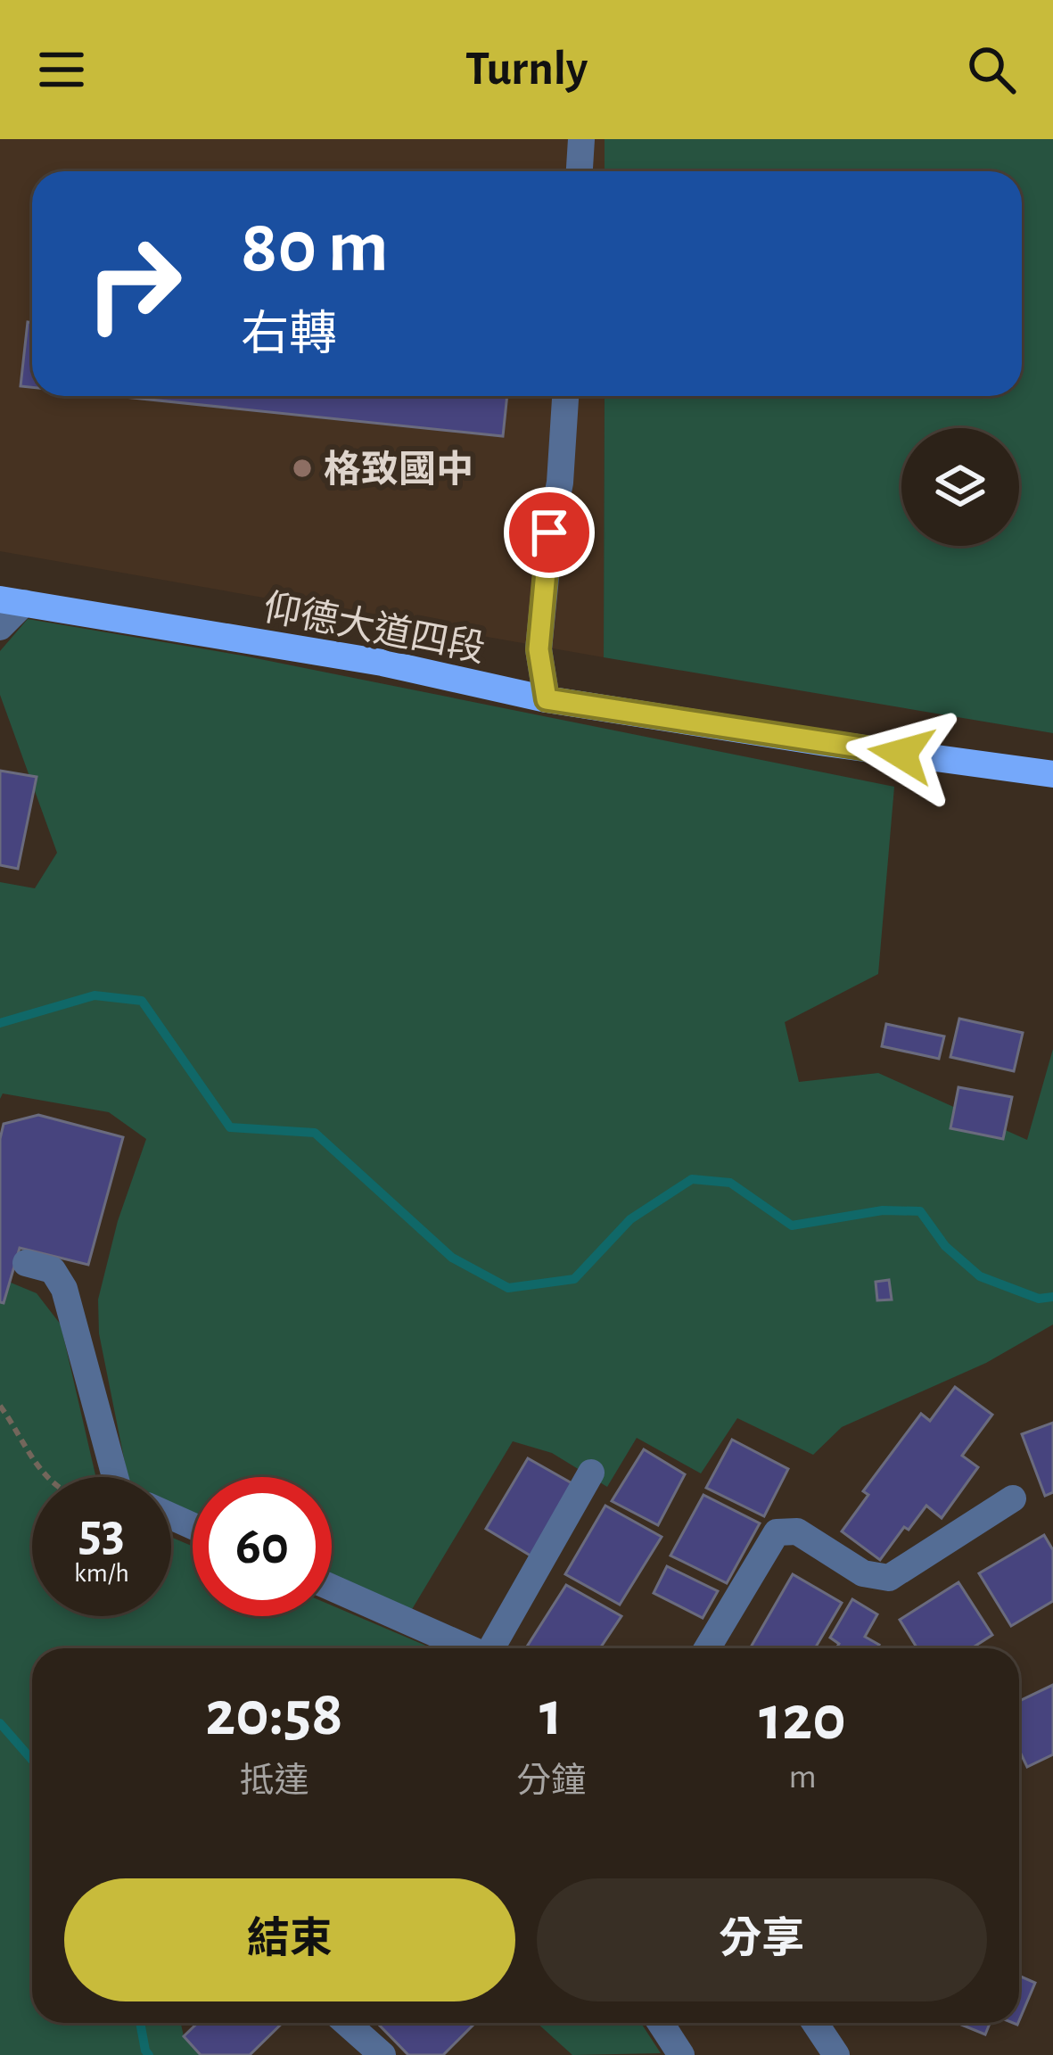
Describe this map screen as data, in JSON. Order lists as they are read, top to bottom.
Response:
{
  "streets": {
    "main road": ["仰德大道四段"]
  },
  "places": ["格致國中"],
  "page": {
    "header": "Turnly",
    "turn": ["80 m", "右轉"],
    "speed": "53 km/h",
    "limit": "60",
    "eta": [
      "20:58",
      "抵達",
      "1",
      "分鐘",
      "120",
      "m"
    ],
    "buttons": ["結束", "分享"]
  }
}
